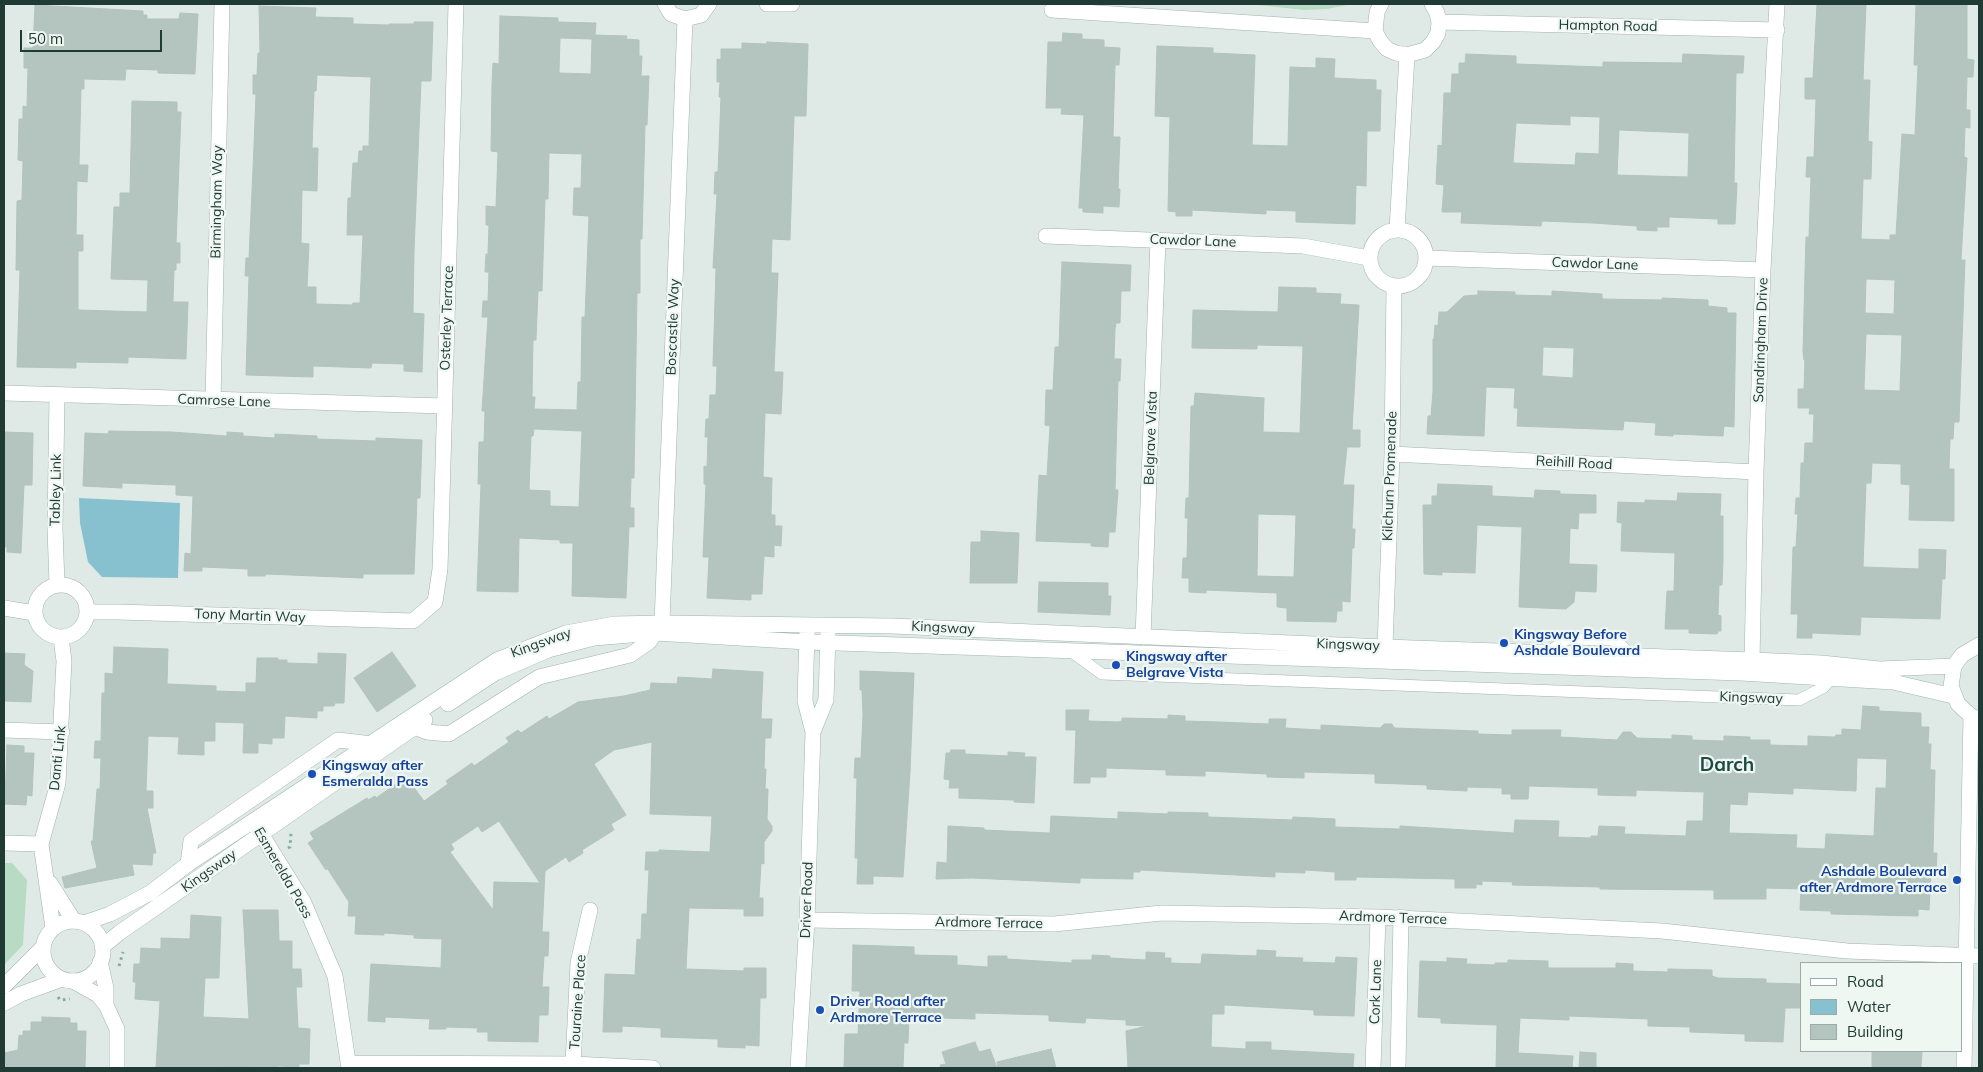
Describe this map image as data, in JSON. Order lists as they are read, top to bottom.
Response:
{
  "streets": {
    "street": [
      "Hampton Road",
      "Birmingham Way",
      "Cawdor Lane",
      "Osterley Terrace",
      "Boscastle Way",
      "Sandringham Drive",
      "Camrose Lane",
      "Belgrave Vista",
      "Reihill Road",
      "Kilchurn Promenade",
      "Tabley Link",
      "Tony Martin Way",
      "Kingsway",
      "Danti Link",
      "Esmerelda Pass",
      "Driver Road",
      "Ardmore Terrace",
      "Cork Lane",
      "Touraine Place"
    ]
  },
  "crossings": [
    ["Hampton Road", "Sandringham Drive"],
    ["Birmingham Way", "Camrose Lane"],
    ["Cawdor Lane", "Sandringham Drive"],
    ["Cawdor Lane", "Belgrave Vista"],
    ["Cawdor Lane", "Kilchurn Promenade"],
    ["Osterley Terrace", "Camrose Lane"],
    ["Osterley Terrace", "Tony Martin Way"],
    ["Boscastle Way", "Kingsway"],
    ["Sandringham Drive", "Reihill Road"],
    ["Sandringham Drive", "Kingsway"],
    ["Camrose Lane", "Tabley Link"],
    ["Belgrave Vista", "Kingsway"],
    ["Reihill Road", "Kilchurn Promenade"],
    ["Kilchurn Promenade", "Kingsway"],
    ["Tabley Link", "Tony Martin Way"],
    ["Tabley Link", "Danti Link"],
    ["Tony Martin Way", "Danti Link"],
    ["Kingsway", "Danti Link"],
    ["Kingsway", "Esmerelda Pass"],
    ["Kingsway", "Driver Road"],
    ["Driver Road", "Ardmore Terrace"],
    ["Ardmore Terrace", "Cork Lane"]
  ],
  "districts": ["Darch"],
  "places": [
    "Kingsway Before Ashdale Boulevard",
    "Kingsway after Belgrave Vista",
    "Kingsway after Esmeralda Pass",
    "Ashdale Boulevard after Ardmore Terrace",
    "Driver Road after Ardmore Terrace"
  ],
  "legend": ["Road", "Water", "Building"],
  "scale_bar": "50 m"
}
